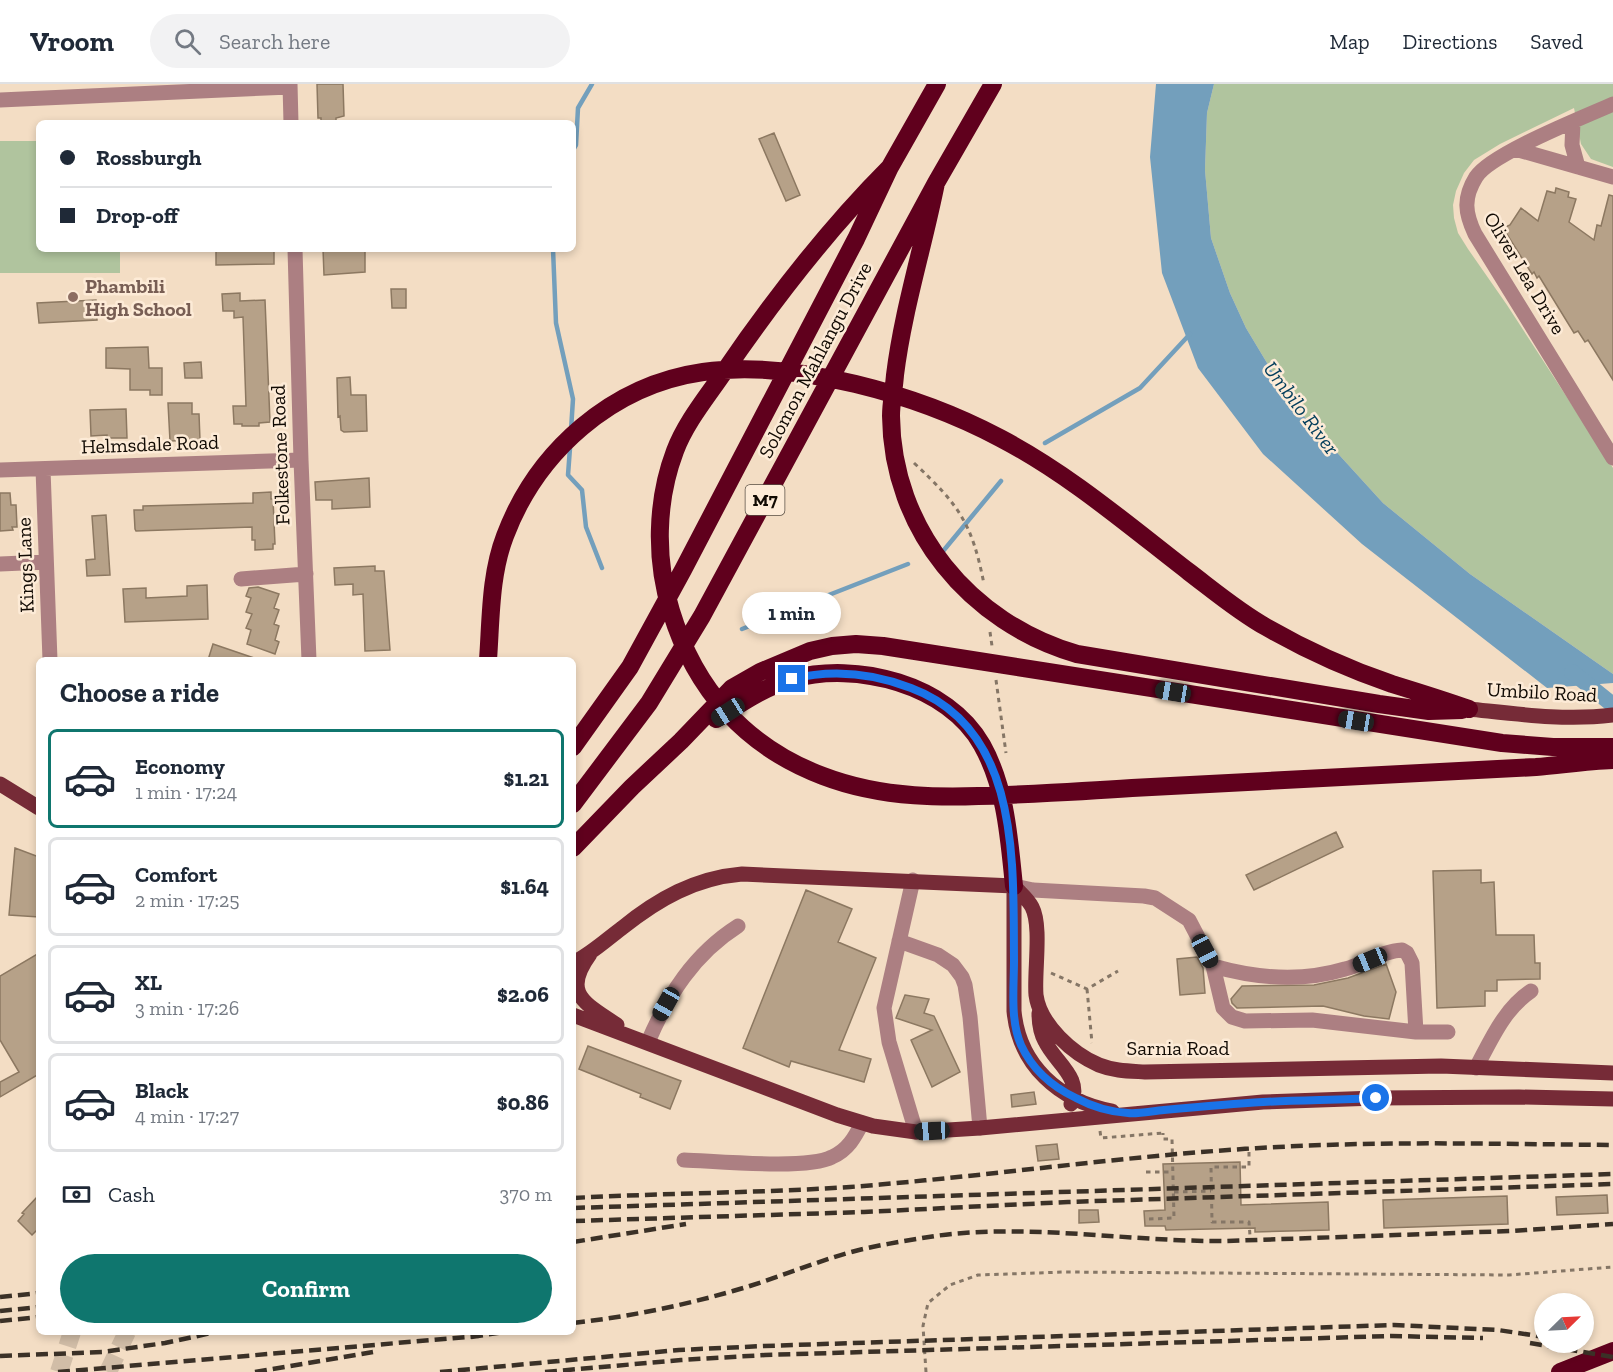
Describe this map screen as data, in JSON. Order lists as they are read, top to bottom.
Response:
{
  "streets": {
    "highway": ["Solomon Mahlangu Drive", "M7"],
    "main road": ["Umbilo Road", "Sarnia Road"],
    "street": [
      "Oliver Lea Drive",
      "Helmsdale Road",
      "Folkestone Road",
      "Kings Lane"
    ]
  },
  "crossings": [
    ["Helmsdale Road", "Folkestone Road"],
    ["Helmsdale Road", "Kings Lane"]
  ],
  "water": ["Umbilo River"],
  "places": ["Phambili High School"],
  "north": "top right",
  "page": {
    "header": "Vroom",
    "search": "Search here",
    "nav": ["Map", "Directions", "Saved"],
    "banner": ["Rossburgh", "Drop-off"],
    "bubble": "1 min",
    "heading": "Choose a ride",
    "list": [
      {
        "name": "Economy",
        "note": "1 min · 17:24",
        "value": "$1.21"
      },
      {
        "name": "Comfort",
        "note": "2 min · 17:25",
        "value": "$1.64"
      },
      {
        "name": "XL",
        "note": "3 min · 17:26",
        "value": "$2.06"
      },
      {
        "name": "Black",
        "note": "4 min · 17:27",
        "value": "$0.86"
      }
    ],
    "pay": ["Cash", "370 m"],
    "buttons": "Confirm"
  }
}
